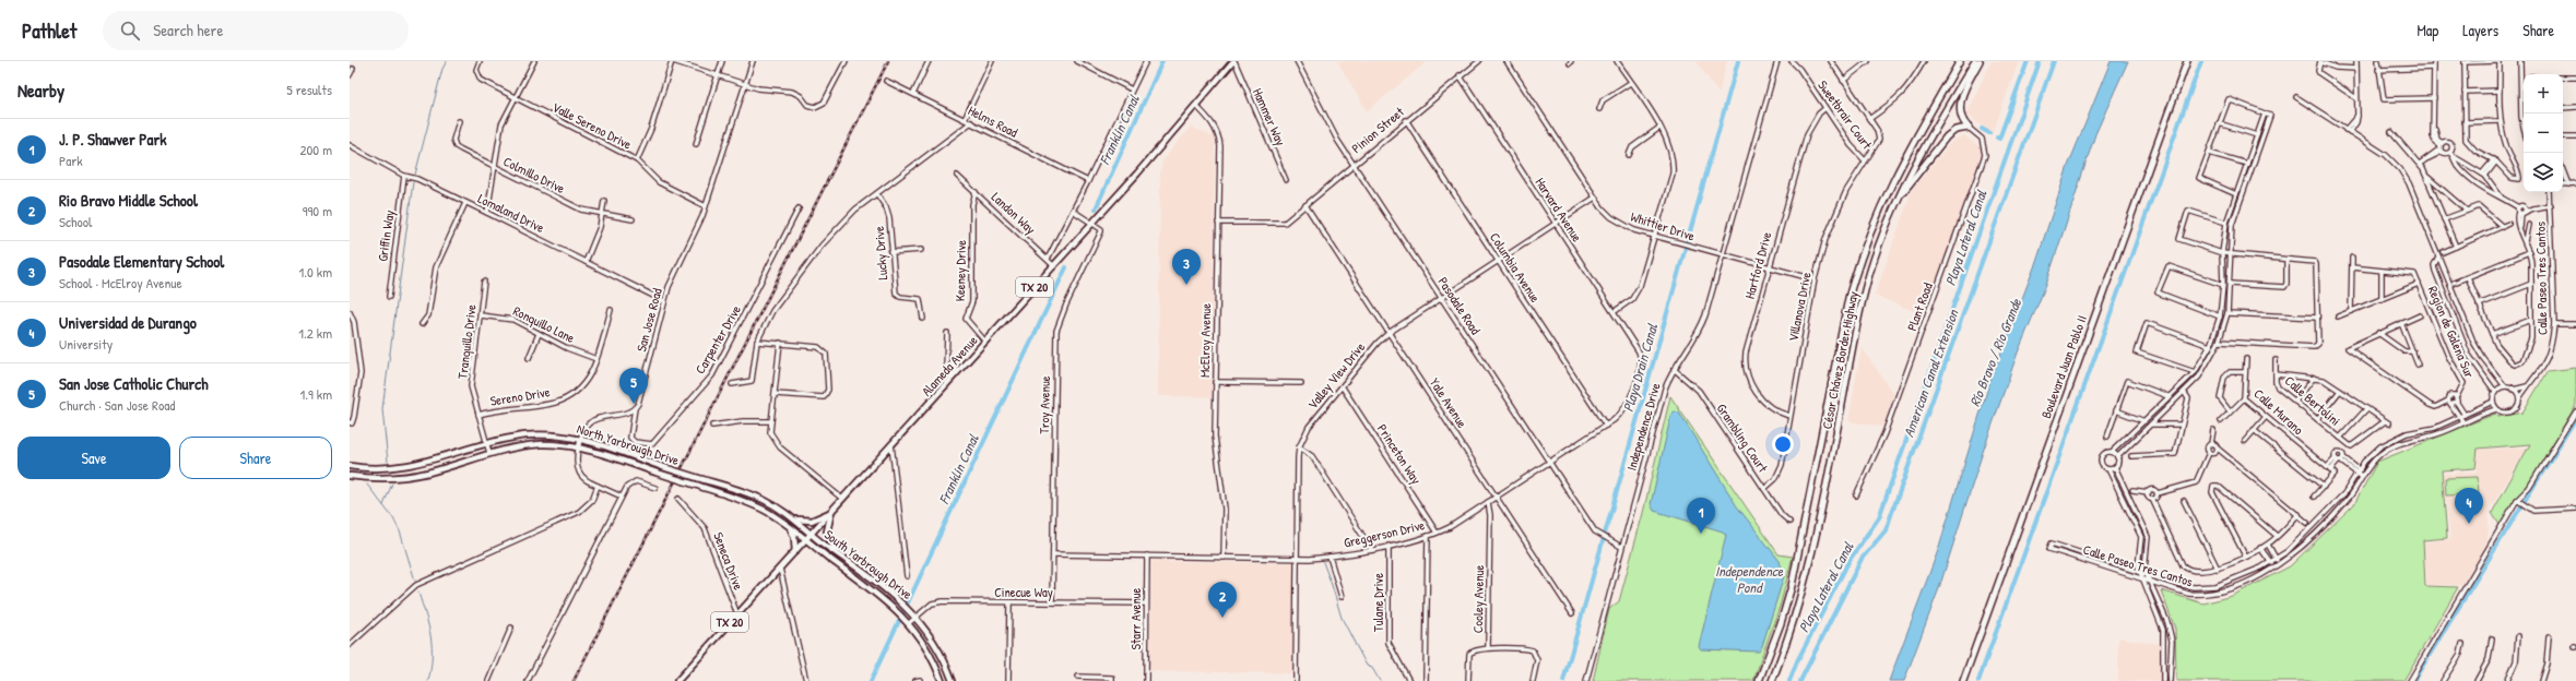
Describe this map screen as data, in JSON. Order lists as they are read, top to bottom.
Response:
{
  "streets": {
    "highway": ["César Chávez Border Highway", "Boulevard Juan Pablo II"],
    "main road": [
      "TX 20",
      "Alameda Avenue",
      "North Yarbrough Drive",
      "South Yarbrough Drive"
    ],
    "street": [
      "Sweetbrair Court",
      "Hammer Way",
      "Helms Road",
      "Valle Sereno Drive",
      "Pinion Street",
      "Colmillo Drive",
      "Harvard Avenue",
      "Lomaland Drive",
      "Landon Way",
      "Whittier Drive",
      "Griffin Way",
      "Lucky Drive",
      "Hartford Drive",
      "Columbia Avenue",
      "Keeney Drive",
      "Calle Paseo Tres Cantos",
      "Pasodale Road",
      "Villanova Drive",
      "Plant Road",
      "San Jose Road",
      "Ronquillo Lane",
      "Region de Galena Sur",
      "Carpenter Drive",
      "McElroy Avenue",
      "Tranquillo Drive",
      "Valley View Drive",
      "Sereno Drive",
      "Calle Bertolini",
      "Yale Avenue",
      "Troy Avenue",
      "Calle Murano",
      "Independence Drive",
      "Grambling Court",
      "Princeton Way",
      "Greggerson Drive",
      "Seneca Drive",
      "Cinecue Way",
      "Cooley Avenue",
      "Tulane Drive",
      "Starr Avenue"
    ]
  },
  "crossings": [
    ["Sweetbrair Court", "Hartford Drive"],
    ["Sweetbrair Court", "Villanova Drive"],
    ["Hammer Way", "Alameda Avenue"],
    ["Valle Sereno Drive", "San Jose Road"],
    ["Pinion Street", "Harvard Avenue"],
    ["Pinion Street", "Columbia Avenue"],
    ["Pinion Street", "Pasodale Road"],
    ["Pinion Street", "McElroy Avenue"],
    ["Pinion Street", "Yale Avenue"],
    ["Harvard Avenue", "Valley View Drive"],
    ["Harvard Avenue", "Greggerson Drive"],
    ["Lomaland Drive", "Griffin Way"],
    ["Lomaland Drive", "San Jose Road"],
    ["Landon Way", "Keeney Drive"],
    ["Landon Way", "Alameda Avenue"],
    ["Whittier Drive", "Hartford Drive"],
    ["Whittier Drive", "Villanova Drive"],
    ["Whittier Drive", "Valley View Drive"],
    ["Whittier Drive", "Independence Drive"],
    ["Hartford Drive", "Villanova Drive"],
    ["Columbia Avenue", "Valley View Drive"],
    ["Columbia Avenue", "Greggerson Drive"],
    ["Keeney Drive", "Alameda Avenue"],
    ["Pasodale Road", "Valley View Drive"],
    ["Pasodale Road", "Independence Drive"],
    ["Pasodale Road", "Greggerson Drive"],
    ["Villanova Drive", "Grambling Court"],
    ["San Jose Road", "Carpenter Drive"],
    ["Ronquillo Lane", "Tranquillo Drive"],
    ["Ronquillo Lane", "Sereno Drive"],
    ["McElroy Avenue", "Alameda Avenue"],
    ["McElroy Avenue", "Greggerson Drive"],
    ["Tranquillo Drive", "Sereno Drive"],
    ["Tranquillo Drive", "North Yarbrough Drive"],
    ["Alameda Avenue", "Troy Avenue"],
    ["Alameda Avenue", "North Yarbrough Drive"],
    ["Alameda Avenue", "Seneca Drive"],
    ["Alameda Avenue", "South Yarbrough Drive"],
    ["Valley View Drive", "Yale Avenue"],
    ["Valley View Drive", "Princeton Way"],
    ["Valley View Drive", "Greggerson Drive"],
    ["Yale Avenue", "Greggerson Drive"],
    ["Troy Avenue", "Greggerson Drive"],
    ["Troy Avenue", "Cinecue Way"],
    ["Independence Drive", "Grambling Court"],
    ["North Yarbrough Drive", "South Yarbrough Drive"],
    ["Princeton Way", "Greggerson Drive"],
    ["Greggerson Drive", "Cooley Avenue"],
    ["Greggerson Drive", "Tulane Drive"],
    ["Greggerson Drive", "Starr Avenue"],
    ["South Yarbrough Drive", "Cinecue Way"],
    ["Cinecue Way", "Starr Avenue"]
  ],
  "water": [
    "Franklin Canal",
    "Playa Lateral Canal",
    "Río Bravo / Rio Grande",
    "Playa Drain Canal",
    "American Canal Extension",
    "Independence Pond"
  ],
  "page": {
    "header": "Pathlet",
    "search": "Search here",
    "nav": ["Map", "Layers", "Share"],
    "heading": ["Nearby", "5 results"],
    "map_buttons": ["+", "−"],
    "list": [
      {
        "mark": "1",
        "name": "J. P. Shawver Park",
        "note": "Park",
        "value": "200 m"
      },
      {
        "mark": "2",
        "name": "Rio Bravo Middle School",
        "note": "School",
        "value": "990 m"
      },
      {
        "mark": "3",
        "name": "Pasodale Elementary School",
        "note": "School · McElroy Avenue",
        "value": "1.0 km"
      },
      {
        "mark": "4",
        "name": "Universidad de Durango",
        "note": "University",
        "value": "1.2 km"
      },
      {
        "mark": "5",
        "name": "San Jose Catholic Church",
        "note": "Church · San Jose Road",
        "value": "1.9 km"
      }
    ],
    "pins": [
      "3",
      "5",
      "4",
      "1",
      "2"
    ],
    "buttons": ["Save", "Share"]
  }
}
